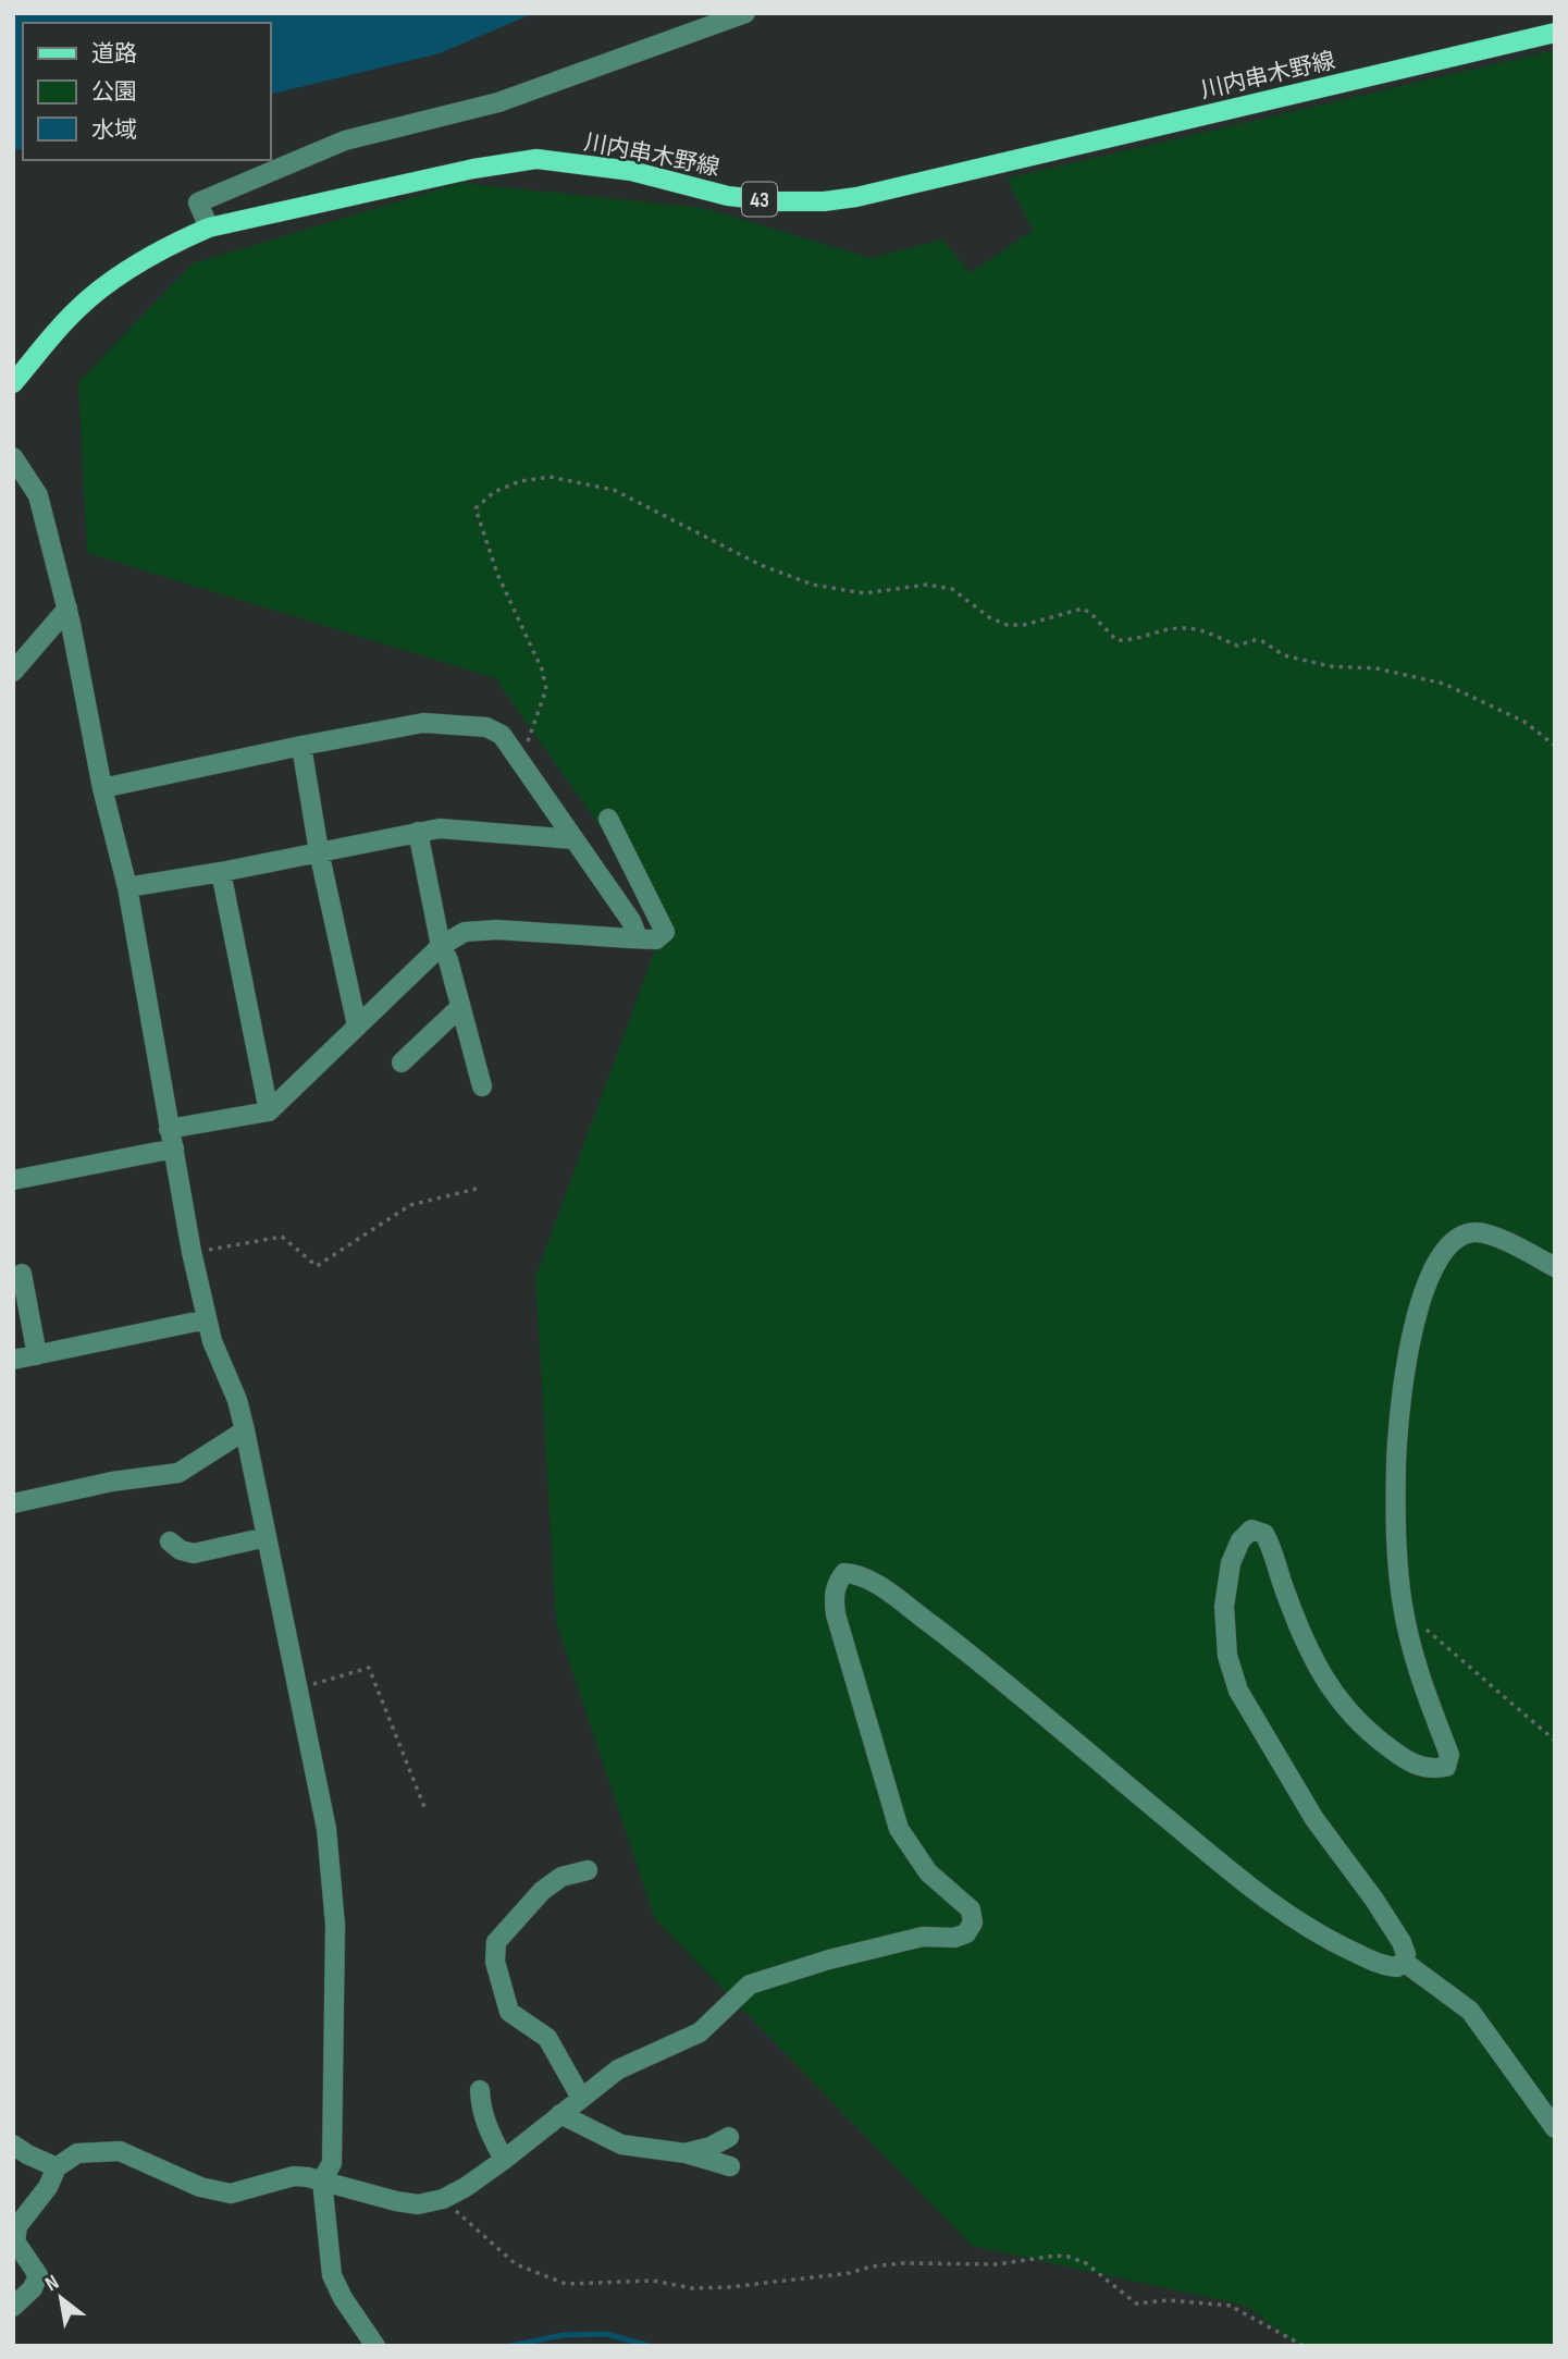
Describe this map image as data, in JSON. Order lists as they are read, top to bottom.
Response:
{
  "streets": {
    "main road": ["川内串木野線", "43"]
  },
  "legend": ["道路", "公園", "水域"],
  "north": "top left"
}
